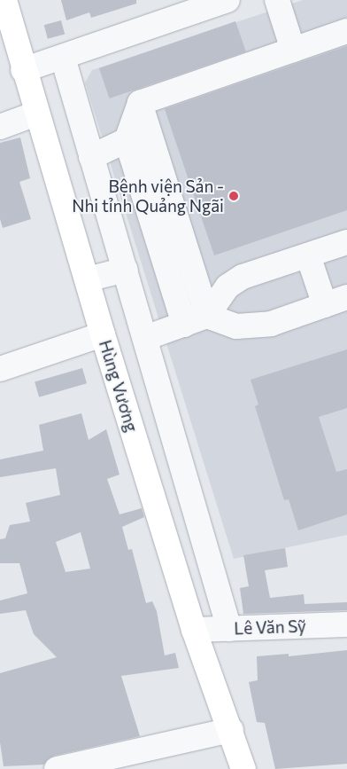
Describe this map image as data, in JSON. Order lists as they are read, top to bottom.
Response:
{
  "streets": {
    "main road": ["Hùng Vương"],
    "street": ["Lê Văn Sỹ"]
  },
  "crossings": [
    ["Hùng Vương", "Lê Văn Sỹ"]
  ],
  "places": ["Bệnh viện Sản - Nhi tỉnh Quảng Ngãi"]
}
